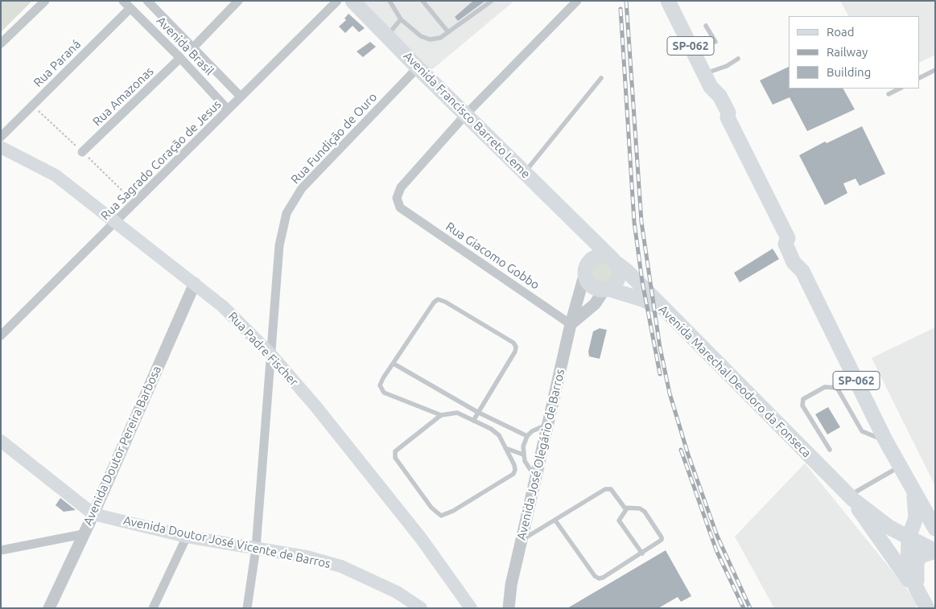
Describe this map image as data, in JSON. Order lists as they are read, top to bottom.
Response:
{
  "streets": {
    "main road": [
      "SP-062",
      "Avenida Francisco Barreto Leme",
      "Rua Padre Fischer",
      "Avenida Marechal Deodoro da Fonseca",
      "Avenida Doutor José Vicente de Barros"
    ],
    "street": [
      "Avenida Brasil",
      "Rua Paraná",
      "Rua Amazonas",
      "Rua Fundição de Ouro",
      "Rua Sagrado Coração de Jesus",
      "Rua Giacomo Gobbo",
      "Avenida Doutor Pereira Barbosa",
      "Avenida José Olegário de Barros"
    ]
  },
  "crossings": [
    ["Avenida Brasil", "Rua Paraná"],
    ["Avenida Brasil", "Rua Amazonas"],
    ["Avenida Brasil", "Rua Sagrado Coração de Jesus"],
    ["SP-062", "Avenida Marechal Deodoro da Fonseca"],
    ["Avenida Francisco Barreto Leme", "Rua Fundição de Ouro"],
    ["Avenida Francisco Barreto Leme", "Rua Giacomo Gobbo"],
    ["Avenida Francisco Barreto Leme", "Avenida Marechal Deodoro da Fonseca"],
    ["Avenida Francisco Barreto Leme", "Avenida José Olegário de Barros"],
    ["Rua Fundição de Ouro", "Rua Padre Fischer"],
    ["Rua Fundição de Ouro", "Avenida Doutor José Vicente de Barros"],
    ["Rua Sagrado Coração de Jesus", "Rua Padre Fischer"],
    ["Rua Giacomo Gobbo", "Avenida José Olegário de Barros"],
    ["Rua Padre Fischer", "Avenida Doutor Pereira Barbosa"],
    ["Avenida Marechal Deodoro da Fonseca", "Avenida José Olegário de Barros"],
    ["Avenida Doutor Pereira Barbosa", "Avenida Doutor José Vicente de Barros"]
  ],
  "legend": ["Road", "Railway", "Building"]
}
